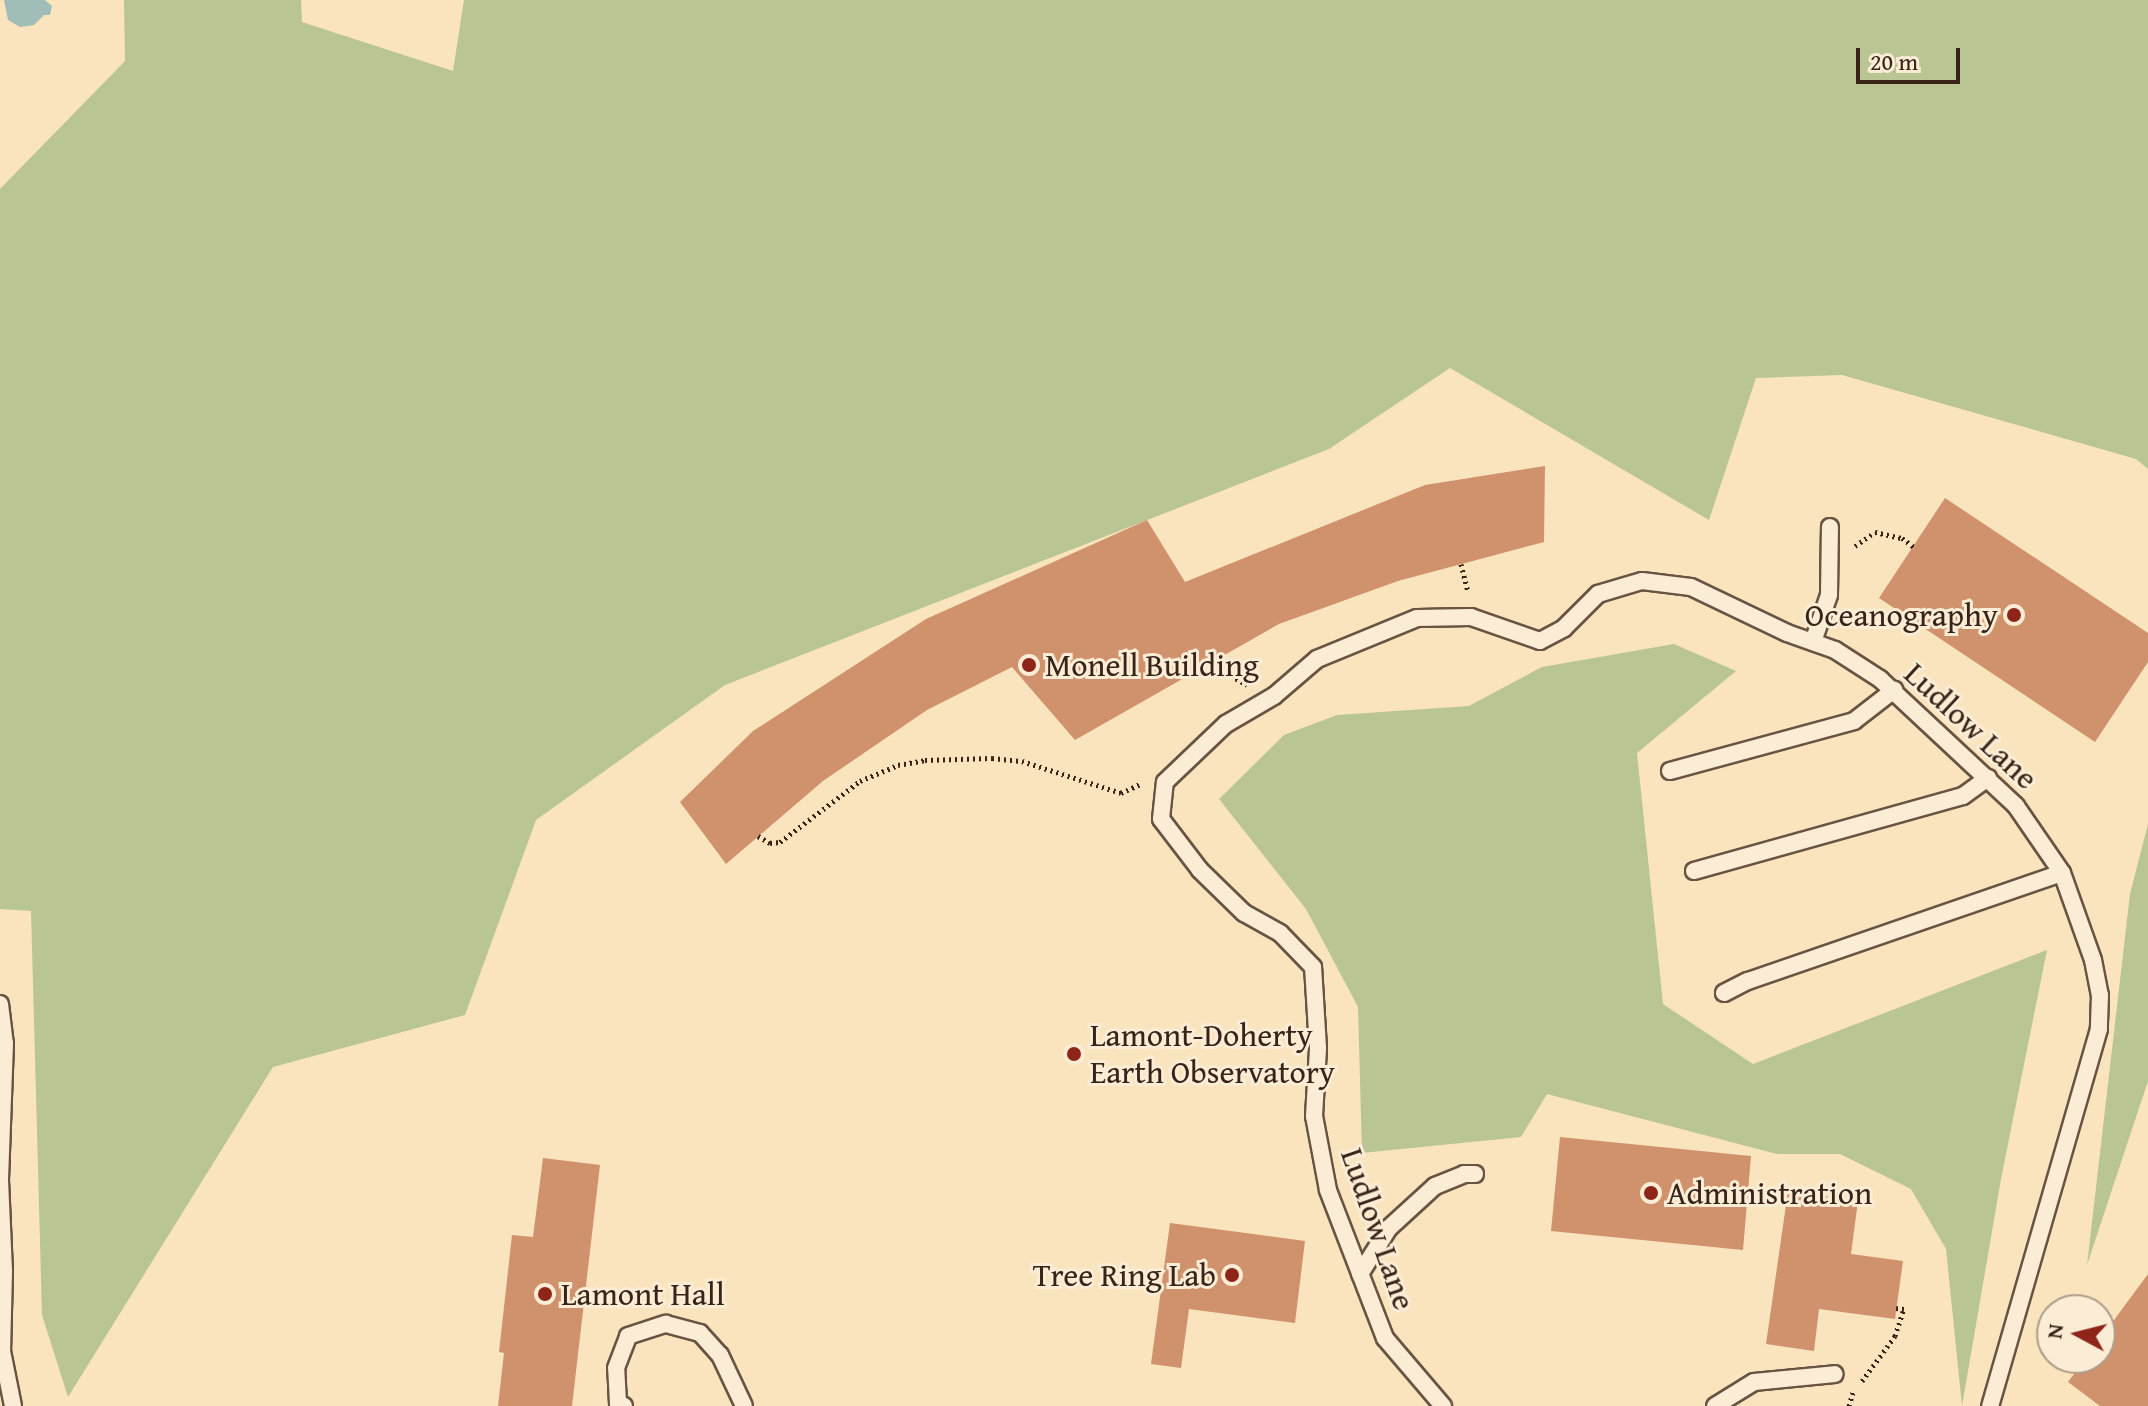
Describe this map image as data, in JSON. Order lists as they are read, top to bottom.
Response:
{
  "streets": {
    "lane": ["Ludlow Lane"]
  },
  "places": [
    "Oceanography",
    "Monell Building",
    "Lamont-Doherty Earth Observatory",
    "Administration",
    "Tree Ring Lab",
    "Lamont Hall"
  ],
  "scale_bar": "20 m",
  "north": "left"
}
